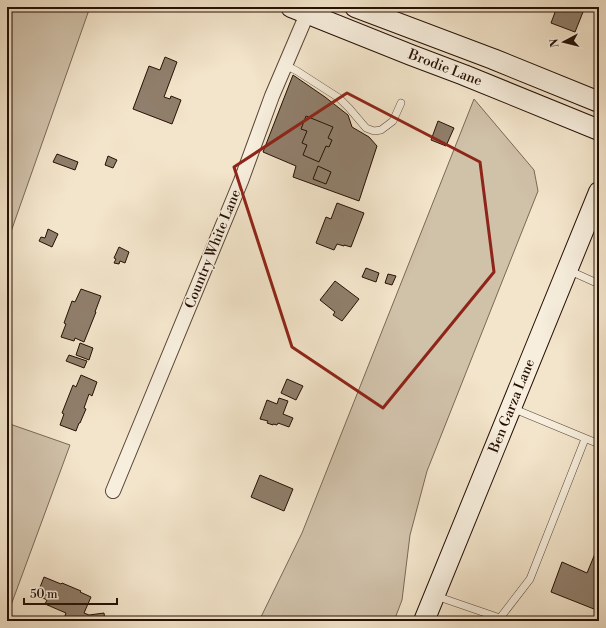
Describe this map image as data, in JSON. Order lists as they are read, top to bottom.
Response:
{
  "streets": {
    "main road": ["Brodie Lane", "Ben Garza Lane"],
    "street": ["Country White Lane"]
  },
  "crossings": [
    ["Brodie Lane", "Country White Lane"]
  ],
  "scale_bar": "50 m",
  "north": "left"
}
